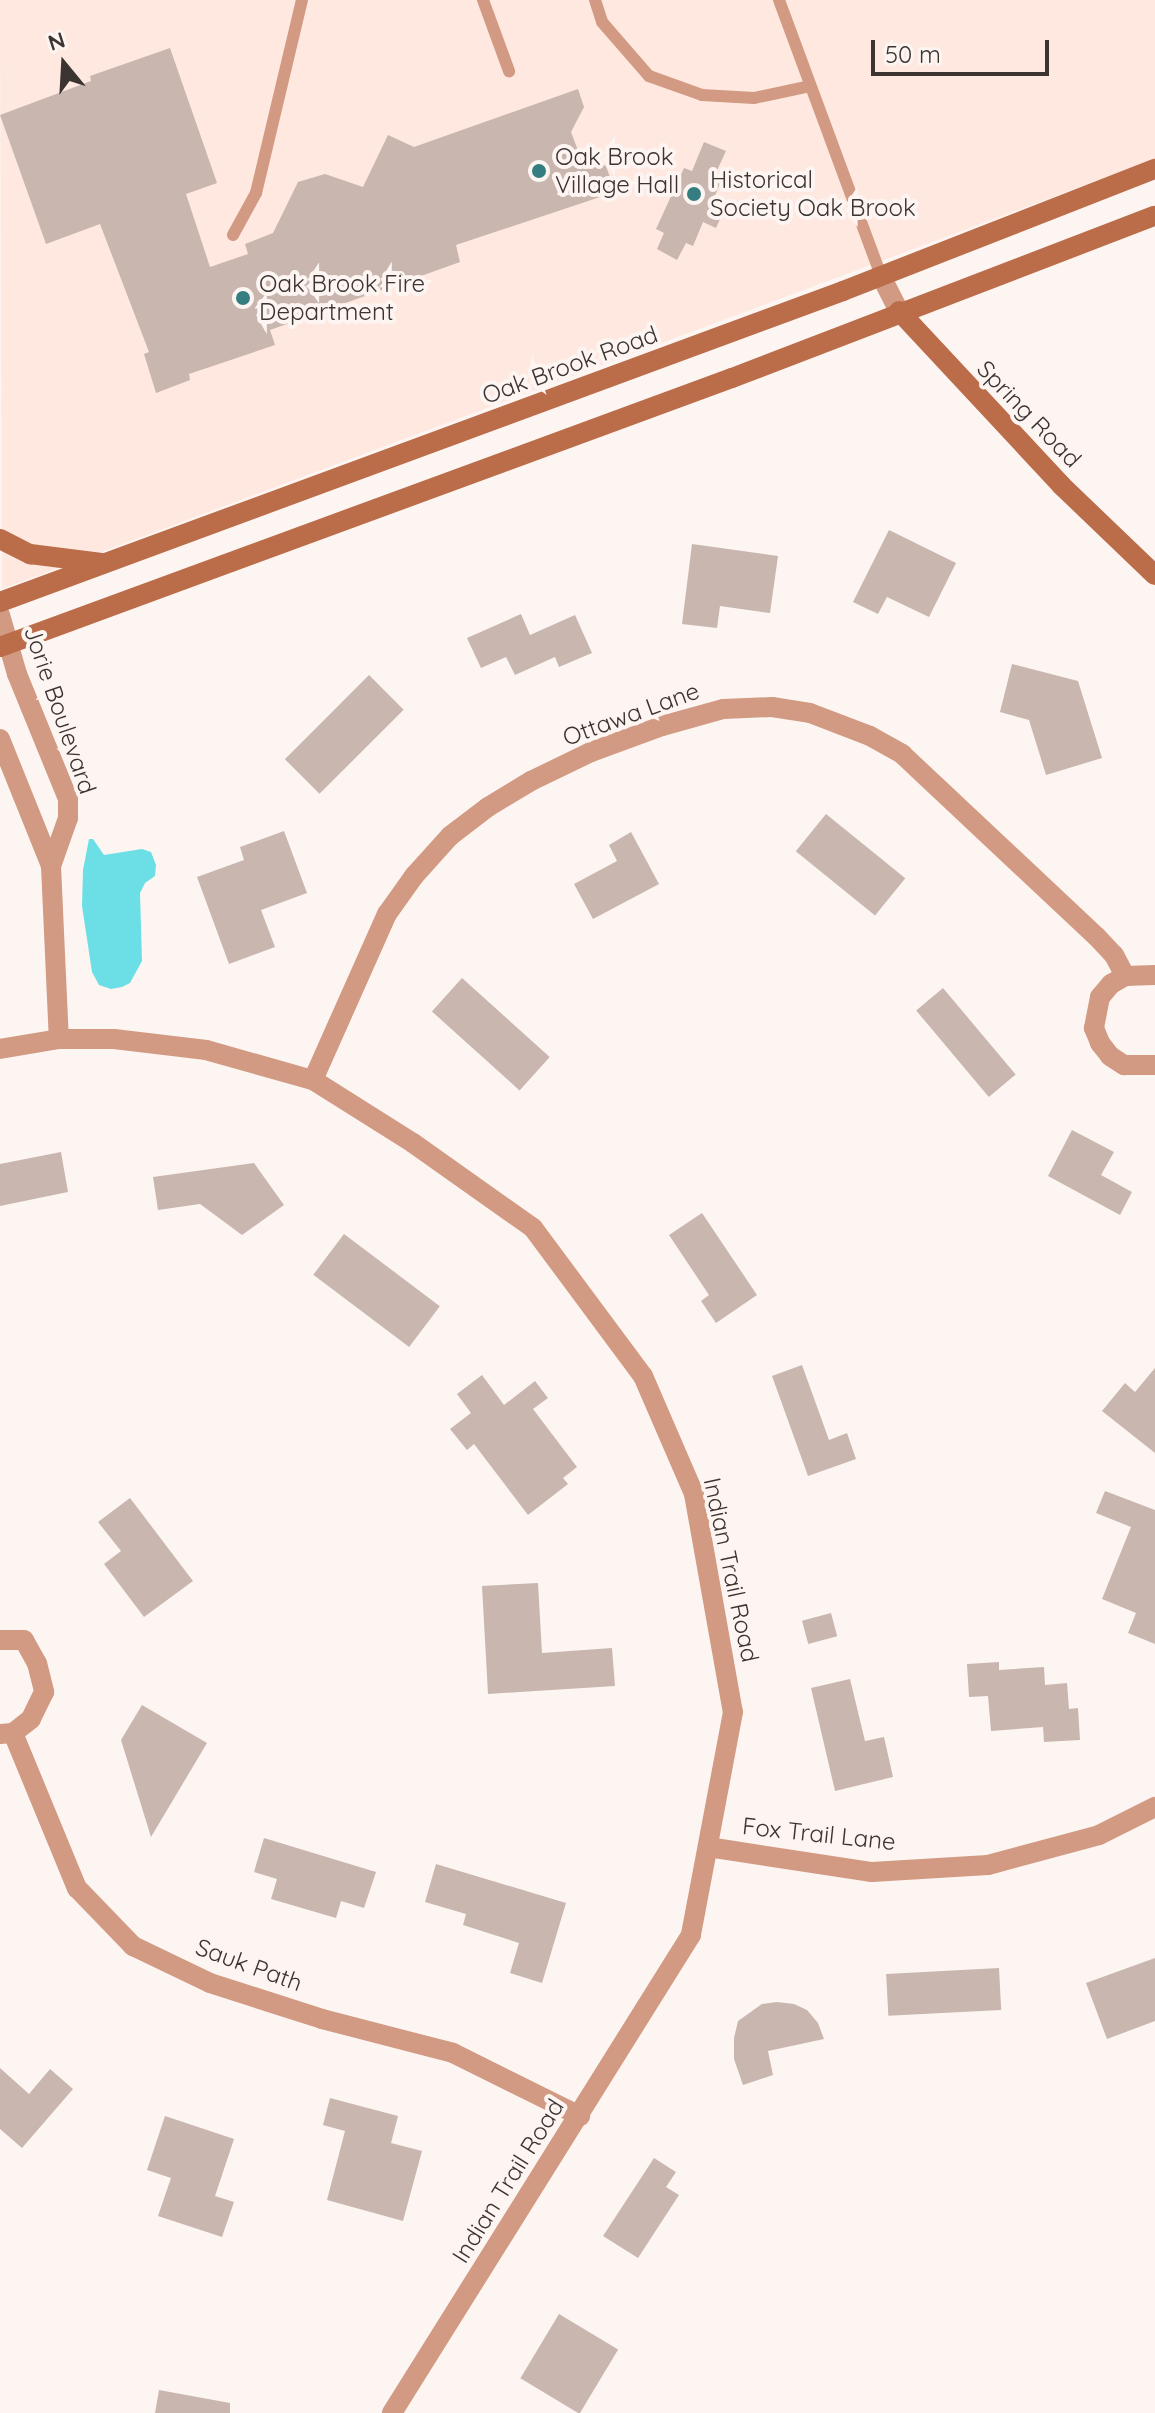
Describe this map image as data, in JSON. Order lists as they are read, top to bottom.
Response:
{
  "streets": {
    "main road": ["Oak Brook Road", "Spring Road"],
    "street": [
      "Jorie Boulevard",
      "Ottawa Lane",
      "Indian Trail Road",
      "Fox Trail Lane",
      "Sauk Path"
    ]
  },
  "crossings": [
    ["Oak Brook Road", "Spring Road"],
    ["Jorie Boulevard", "Indian Trail Road"],
    ["Ottawa Lane", "Indian Trail Road"],
    ["Indian Trail Road", "Fox Trail Lane"],
    ["Indian Trail Road", "Sauk Path"]
  ],
  "places": ["Oak Brook Village Hall", "Historical Society Oak Brook", "Oak Brook Fire Department"],
  "scale_bar": "50 m",
  "north": "top"
}
